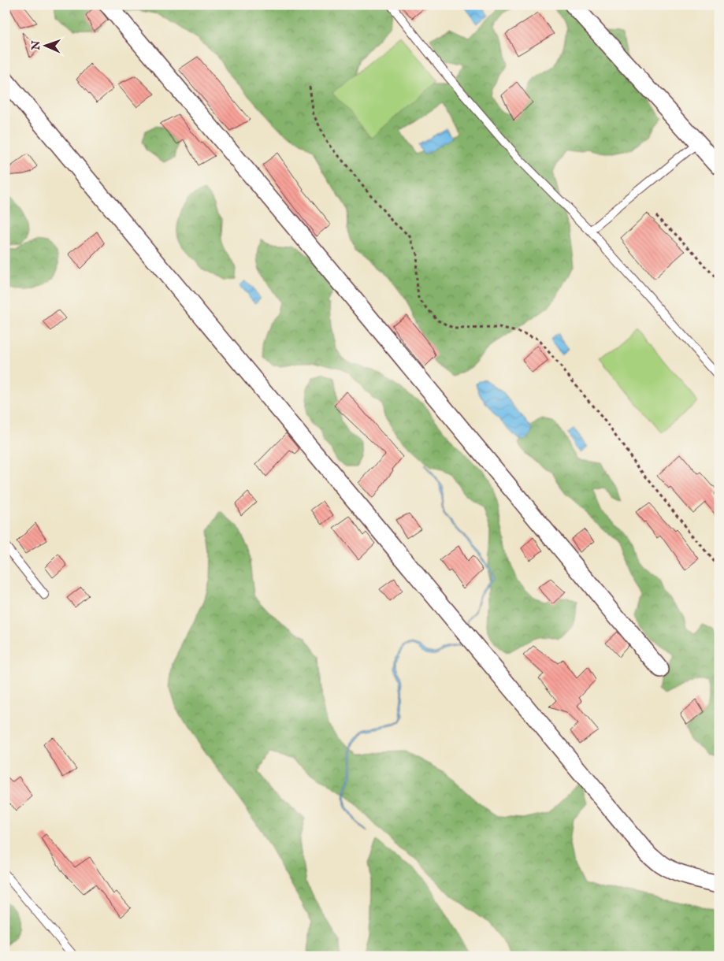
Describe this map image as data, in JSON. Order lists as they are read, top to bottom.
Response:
{
  "north": "left"
}
